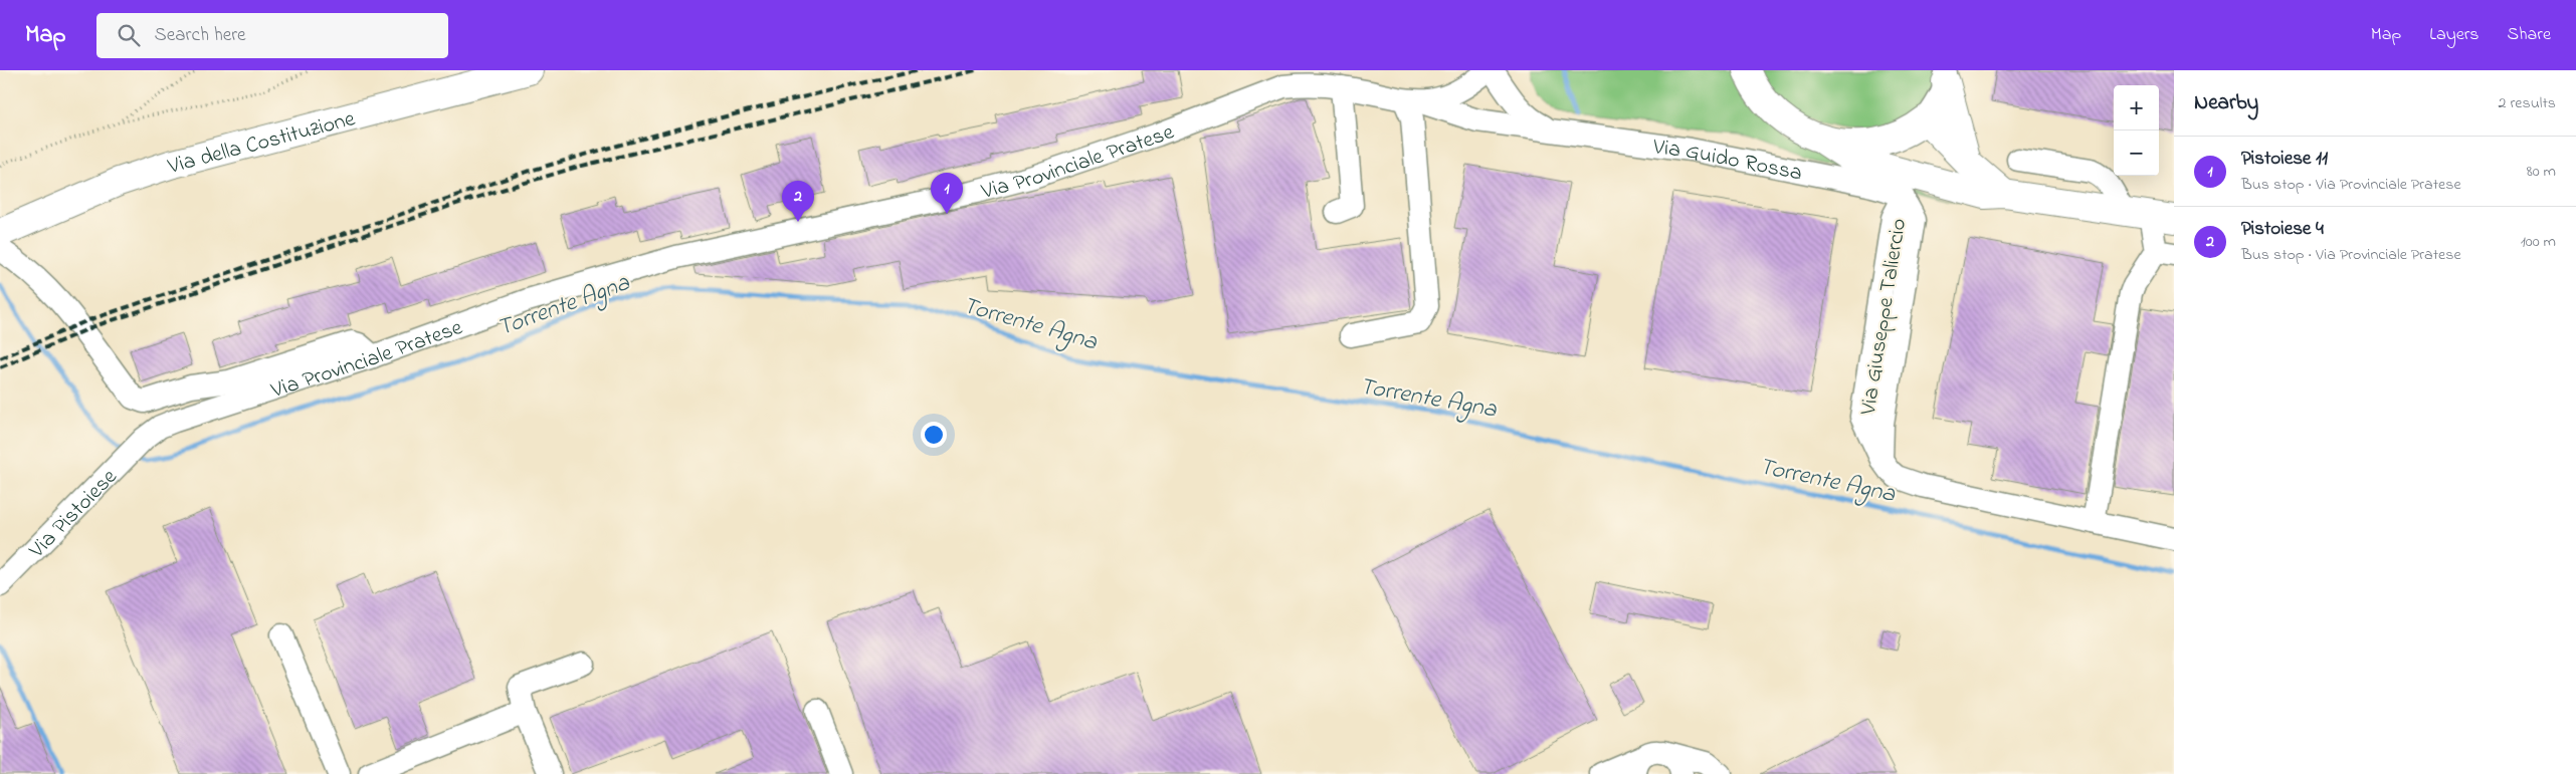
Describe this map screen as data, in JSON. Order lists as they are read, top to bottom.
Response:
{
  "streets": {
    "main road": ["Via della Costituzione", "Via Guido Rossa"],
    "street": ["Via Provinciale Pratese", "Via Giuseppe Taliercio", "Via Pistoiese"]
  },
  "crossings": [
    ["Via Guido Rossa", "Via Provinciale Pratese"],
    ["Via Guido Rossa", "Via Giuseppe Taliercio"],
    ["Via Provinciale Pratese", "Via Pistoiese"]
  ],
  "water": ["Torrente Agna"],
  "page": {
    "header": "Map",
    "search": "Search here",
    "nav": ["Map", "Layers", "Share"],
    "heading": ["Nearby", "2 results"],
    "map_buttons": ["+", "−"],
    "list": [
      {
        "mark": "1",
        "name": "Pistoiese 11",
        "note": "Bus stop · Via Provinciale Pratese",
        "value": "80 m"
      },
      {
        "mark": "2",
        "name": "Pistoiese 4",
        "note": "Bus stop · Via Provinciale Pratese",
        "value": "100 m"
      }
    ],
    "pins": ["1", "2"]
  }
}
